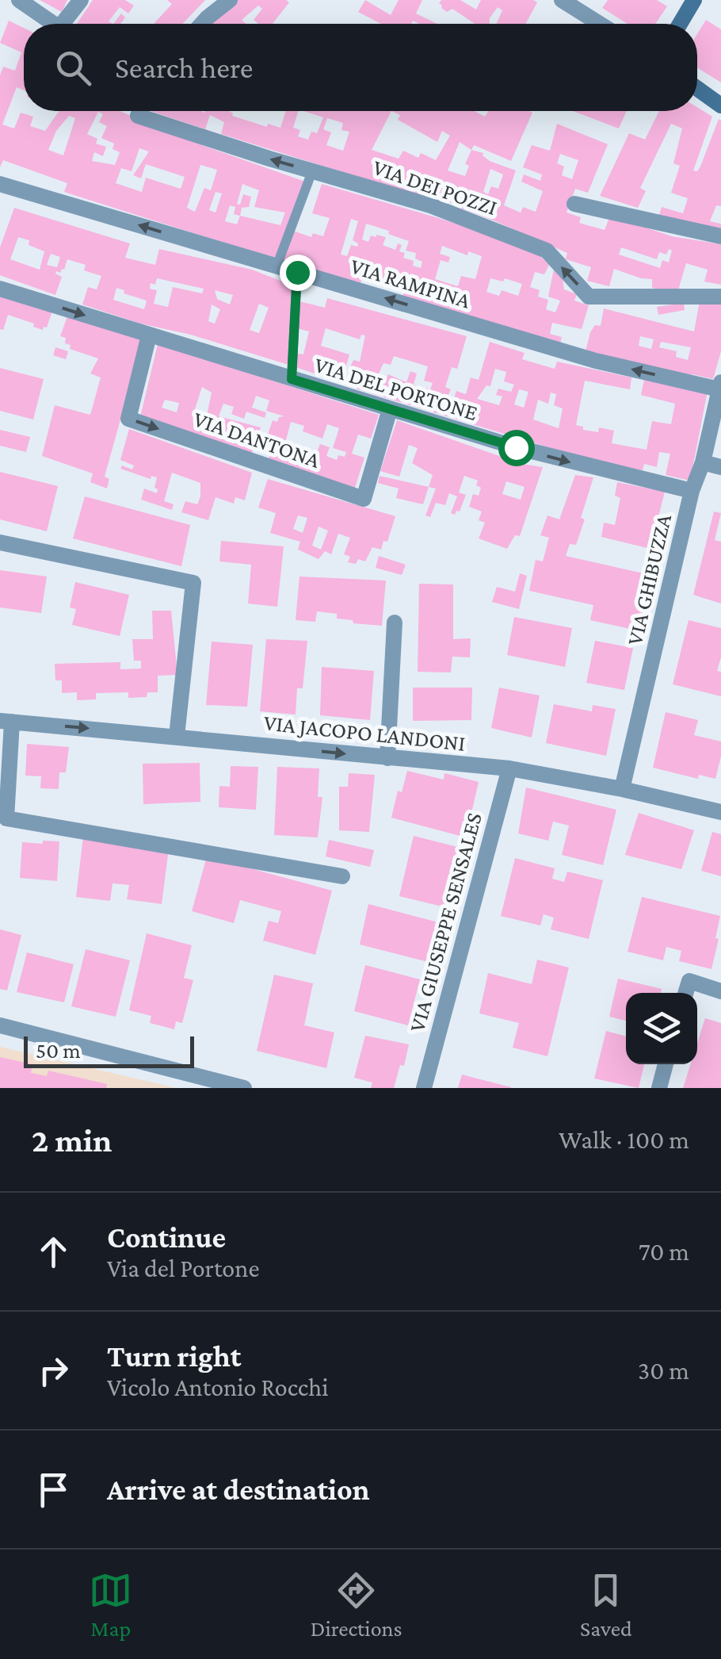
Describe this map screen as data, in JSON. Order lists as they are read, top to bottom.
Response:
{
  "streets": {
    "street": [
      "VIA DEI POZZI",
      "VIA RAMPINA",
      "VIA DEL PORTONE",
      "VIA DANTONA",
      "VIA GHIBUZZA",
      "VIA JACOPO LANDONI",
      "VIA GIUSEPPE SENSALES"
    ]
  },
  "crossings": [
    ["VIA RAMPINA", "VIA GHIBUZZA"],
    ["VIA DEL PORTONE", "VIA DANTONA"],
    ["VIA DEL PORTONE", "VIA GHIBUZZA"],
    ["VIA GHIBUZZA", "VIA JACOPO LANDONI"],
    ["VIA JACOPO LANDONI", "VIA GIUSEPPE SENSALES"]
  ],
  "one_way": [
    "VIA DEI POZZI",
    "VIA RAMPINA",
    "VIA DEL PORTONE",
    "VIA JACOPO LANDONI"
  ],
  "scale_bar": "50 m",
  "page": {
    "search": "Search here",
    "scale": "50 m",
    "heading": ["2 min", "Walk · 100 m"],
    "list": [
      ["Continue", "Via del Portone", "70 m"],
      ["Turn right", "Vicolo Antonio Rocchi", "30 m"],
      "Arrive at destination"
    ],
    "nav": ["Map", "Directions", "Saved"]
  }
}
